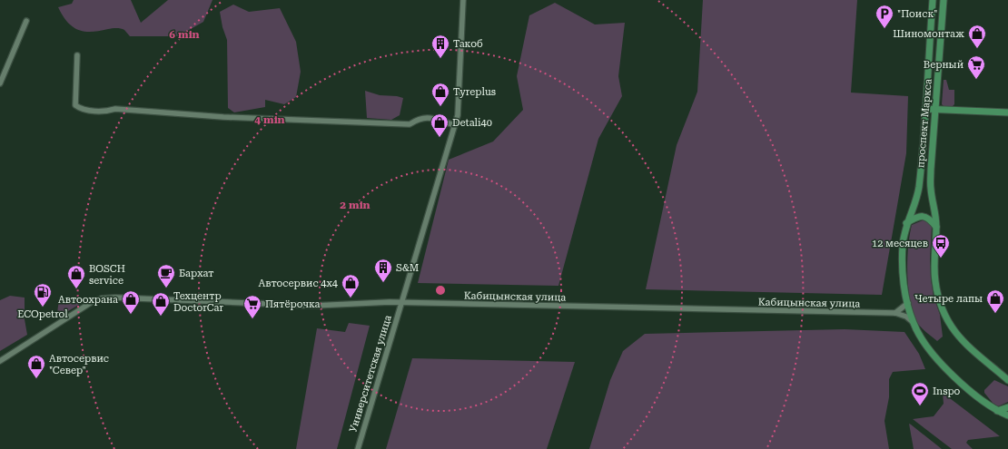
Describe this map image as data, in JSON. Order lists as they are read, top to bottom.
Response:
{
  "streets": {
    "main road": ["проспект Маркса"],
    "street": ["Кабицынская улица", "Университетская улица"]
  },
  "crossings": [
    ["Кабицынская улица", "Университетская улица"]
  ],
  "places": {
    "parking": ["\"Поиск\""],
    "shop": [
      "Шиномонтаж",
      "Tyreplus",
      "Detali40",
      "BOSCH service",
      "Автосервис 4х4",
      "Четыре лапы",
      "Автоохрана",
      "Техцентр DoctorCar",
      "Автосервис \"Север\""
    ],
    "building": ["Такоб", "S&M"],
    "supermarket": ["Верный", "Пятёрочка"],
    "bus stop": ["12 месяцев"],
    "cafe": ["Бархат"],
    "fuel station": ["ECOpetrol"],
    "sports": ["Inspo"]
  },
  "rings": ["6 min", "4 min", "2 min"]
}
